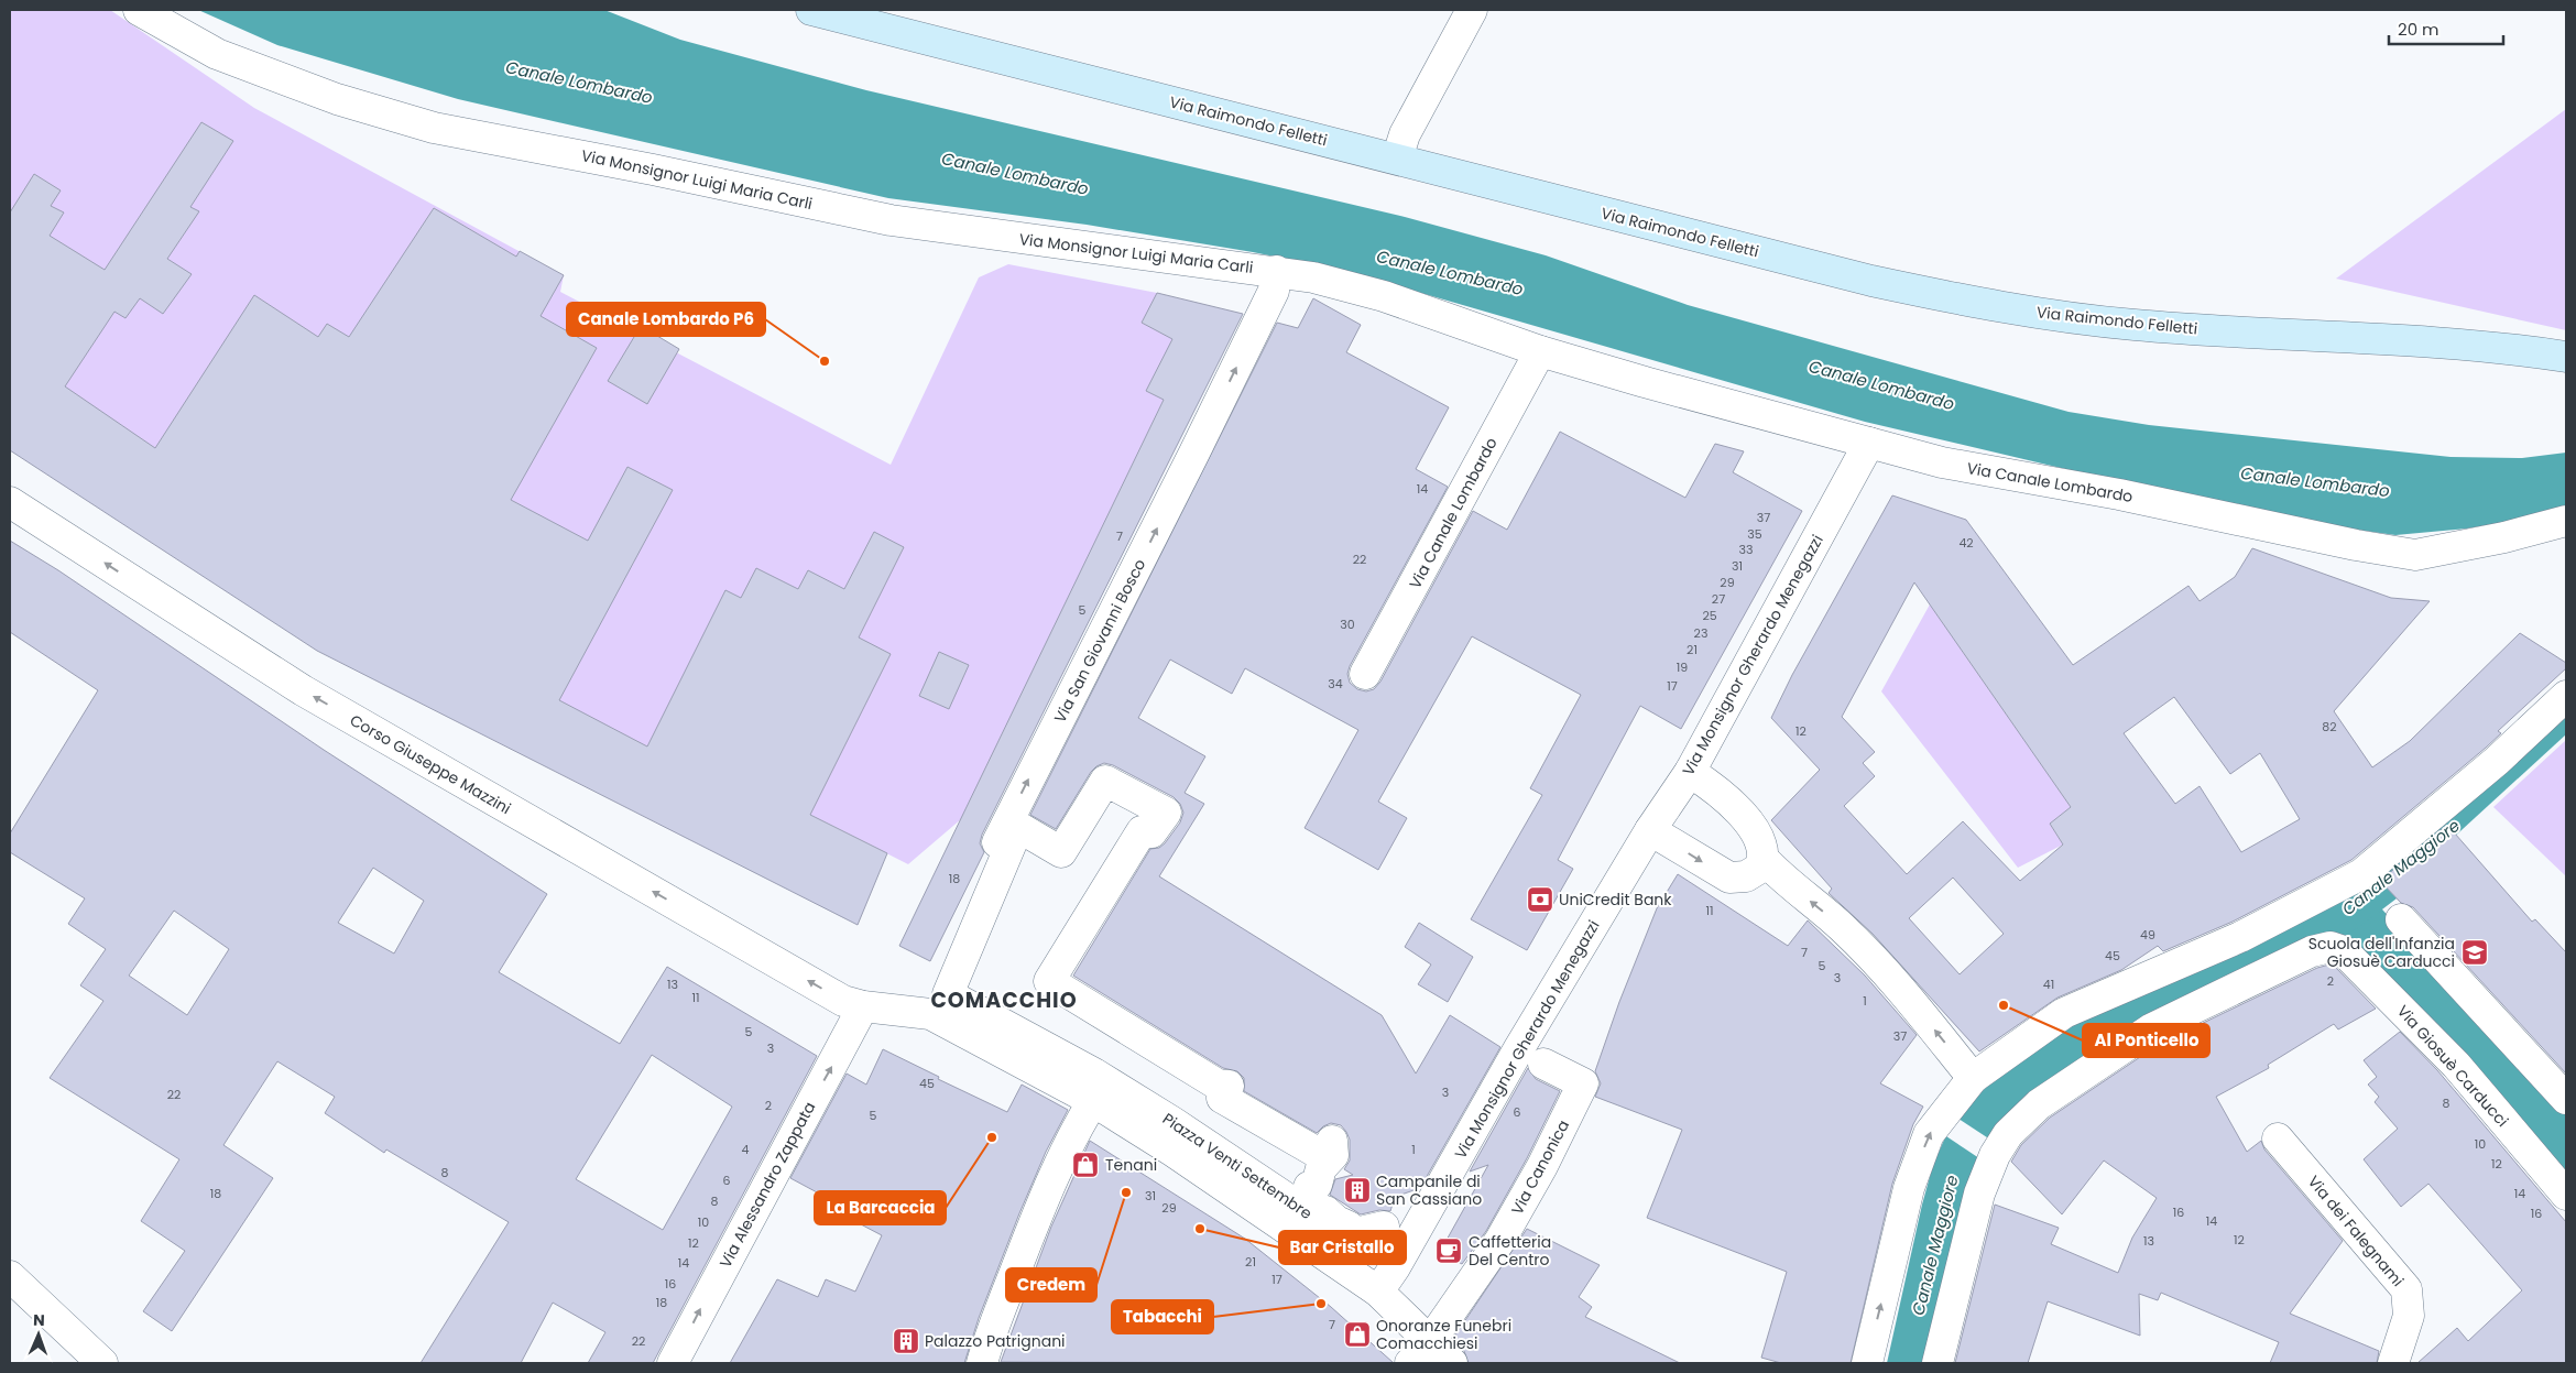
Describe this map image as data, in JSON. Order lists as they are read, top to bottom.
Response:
{
  "streets": {
    "main road": ["Via Raimondo Felletti"],
    "street": [
      "Via Monsignor Luigi Maria Carli",
      "Via Canale Lombardo",
      "Via San Giovanni Bosco",
      "Via Monsignor Gherardo Menegazzi",
      "Corso Giuseppe Mazzini",
      "Via Giosuè Carducci",
      "Piazza Venti Settembre",
      "Via Canonica",
      "Via Alessandro Zappata",
      "Via dei Falegnami"
    ]
  },
  "crossings": [
    ["Via Monsignor Luigi Maria Carli", "Via Canale Lombardo"],
    ["Via Monsignor Luigi Maria Carli", "Via San Giovanni Bosco"],
    ["Via Canale Lombardo", "Via San Giovanni Bosco"],
    ["Via Canale Lombardo", "Via Monsignor Gherardo Menegazzi"],
    ["Via San Giovanni Bosco", "Piazza Venti Settembre"],
    ["Via Monsignor Gherardo Menegazzi", "Piazza Venti Settembre"],
    ["Corso Giuseppe Mazzini", "Piazza Venti Settembre"],
    ["Corso Giuseppe Mazzini", "Via Alessandro Zappata"],
    ["Piazza Venti Settembre", "Via Canonica"],
    ["Piazza Venti Settembre", "Via Alessandro Zappata"]
  ],
  "one_way": ["Via San Giovanni Bosco", "Corso Giuseppe Mazzini"],
  "districts": ["COMACCHIO"],
  "water": ["Canale Lombardo", "Canale Maggiore"],
  "places": {
    "other": [
      "Canale Lombardo P6",
      "Al Ponticello",
      "La Barcaccia",
      "Credem",
      "Bar Cristallo",
      "Tabacchi"
    ],
    "bank": ["UniCredit Bank"],
    "school or university": ["Scuola dell'Infanzia Giosuè Carducci"],
    "shop": ["Tenani", "Onoranze Funebri Comacchiesi"],
    "building": ["Campanile di San Cassiano", "Palazzo Patrignani"],
    "cafe": ["Caffetteria Del Centro"]
  },
  "house_numbers": [
    "14",
    "37",
    "35",
    "7",
    "42",
    "33",
    "22",
    "31",
    "29",
    "27",
    "5",
    "25",
    "30",
    "23",
    "21",
    "19",
    "34",
    "17",
    "82",
    "12",
    "18",
    "11",
    "49",
    "7",
    "45",
    "5",
    "3",
    "2",
    "13",
    "41",
    "11",
    "1",
    "5",
    "37",
    "3",
    "45",
    "3",
    "22",
    "8",
    "2",
    "6",
    "5",
    "10",
    "4",
    "1",
    "12",
    "8",
    "6",
    "18",
    "14",
    "31",
    "8",
    "29",
    "16",
    "16",
    "14",
    "10",
    "12",
    "13",
    "12",
    "21",
    "14",
    "17",
    "16",
    "18",
    "7",
    "22"
  ],
  "scale_bar": "20 m",
  "north": "top"
}
